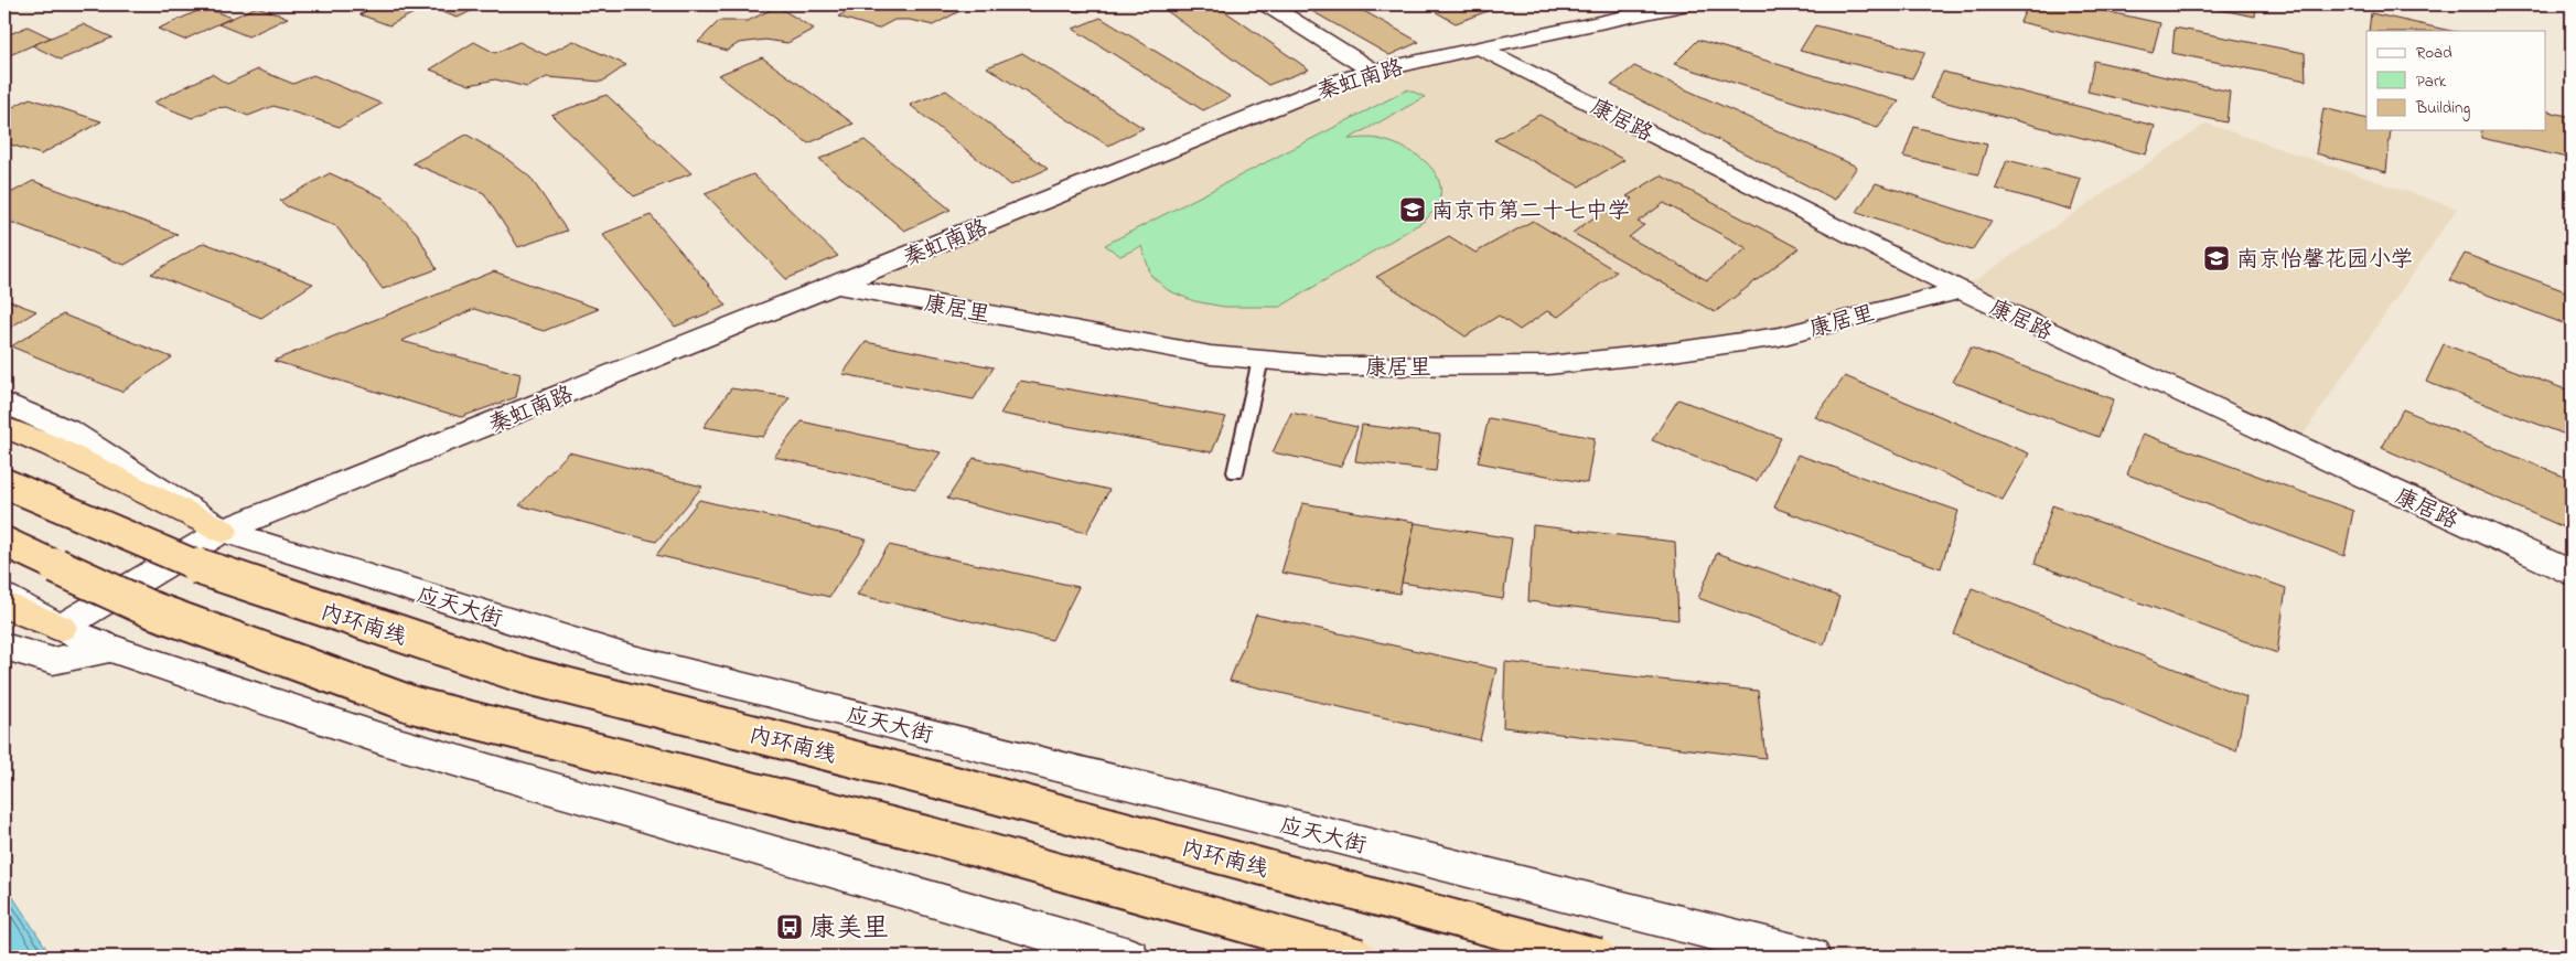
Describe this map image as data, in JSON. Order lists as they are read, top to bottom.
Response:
{
  "streets": {
    "highway": ["内环南线"],
    "street": [
      "秦虹南路",
      "康居路",
      "康居里",
      "应天大街"
    ]
  },
  "crossings": [
    ["秦虹南路", "康居路"],
    ["秦虹南路", "康居里"],
    ["秦虹南路", "应天大街"],
    ["康居路", "康居里"]
  ],
  "places": {
    "school or university": ["南京市第二十七中学", "南京怡馨花园小学"],
    "bus stop": ["康美里"]
  },
  "legend": ["Road", "Park", "Building"]
}
